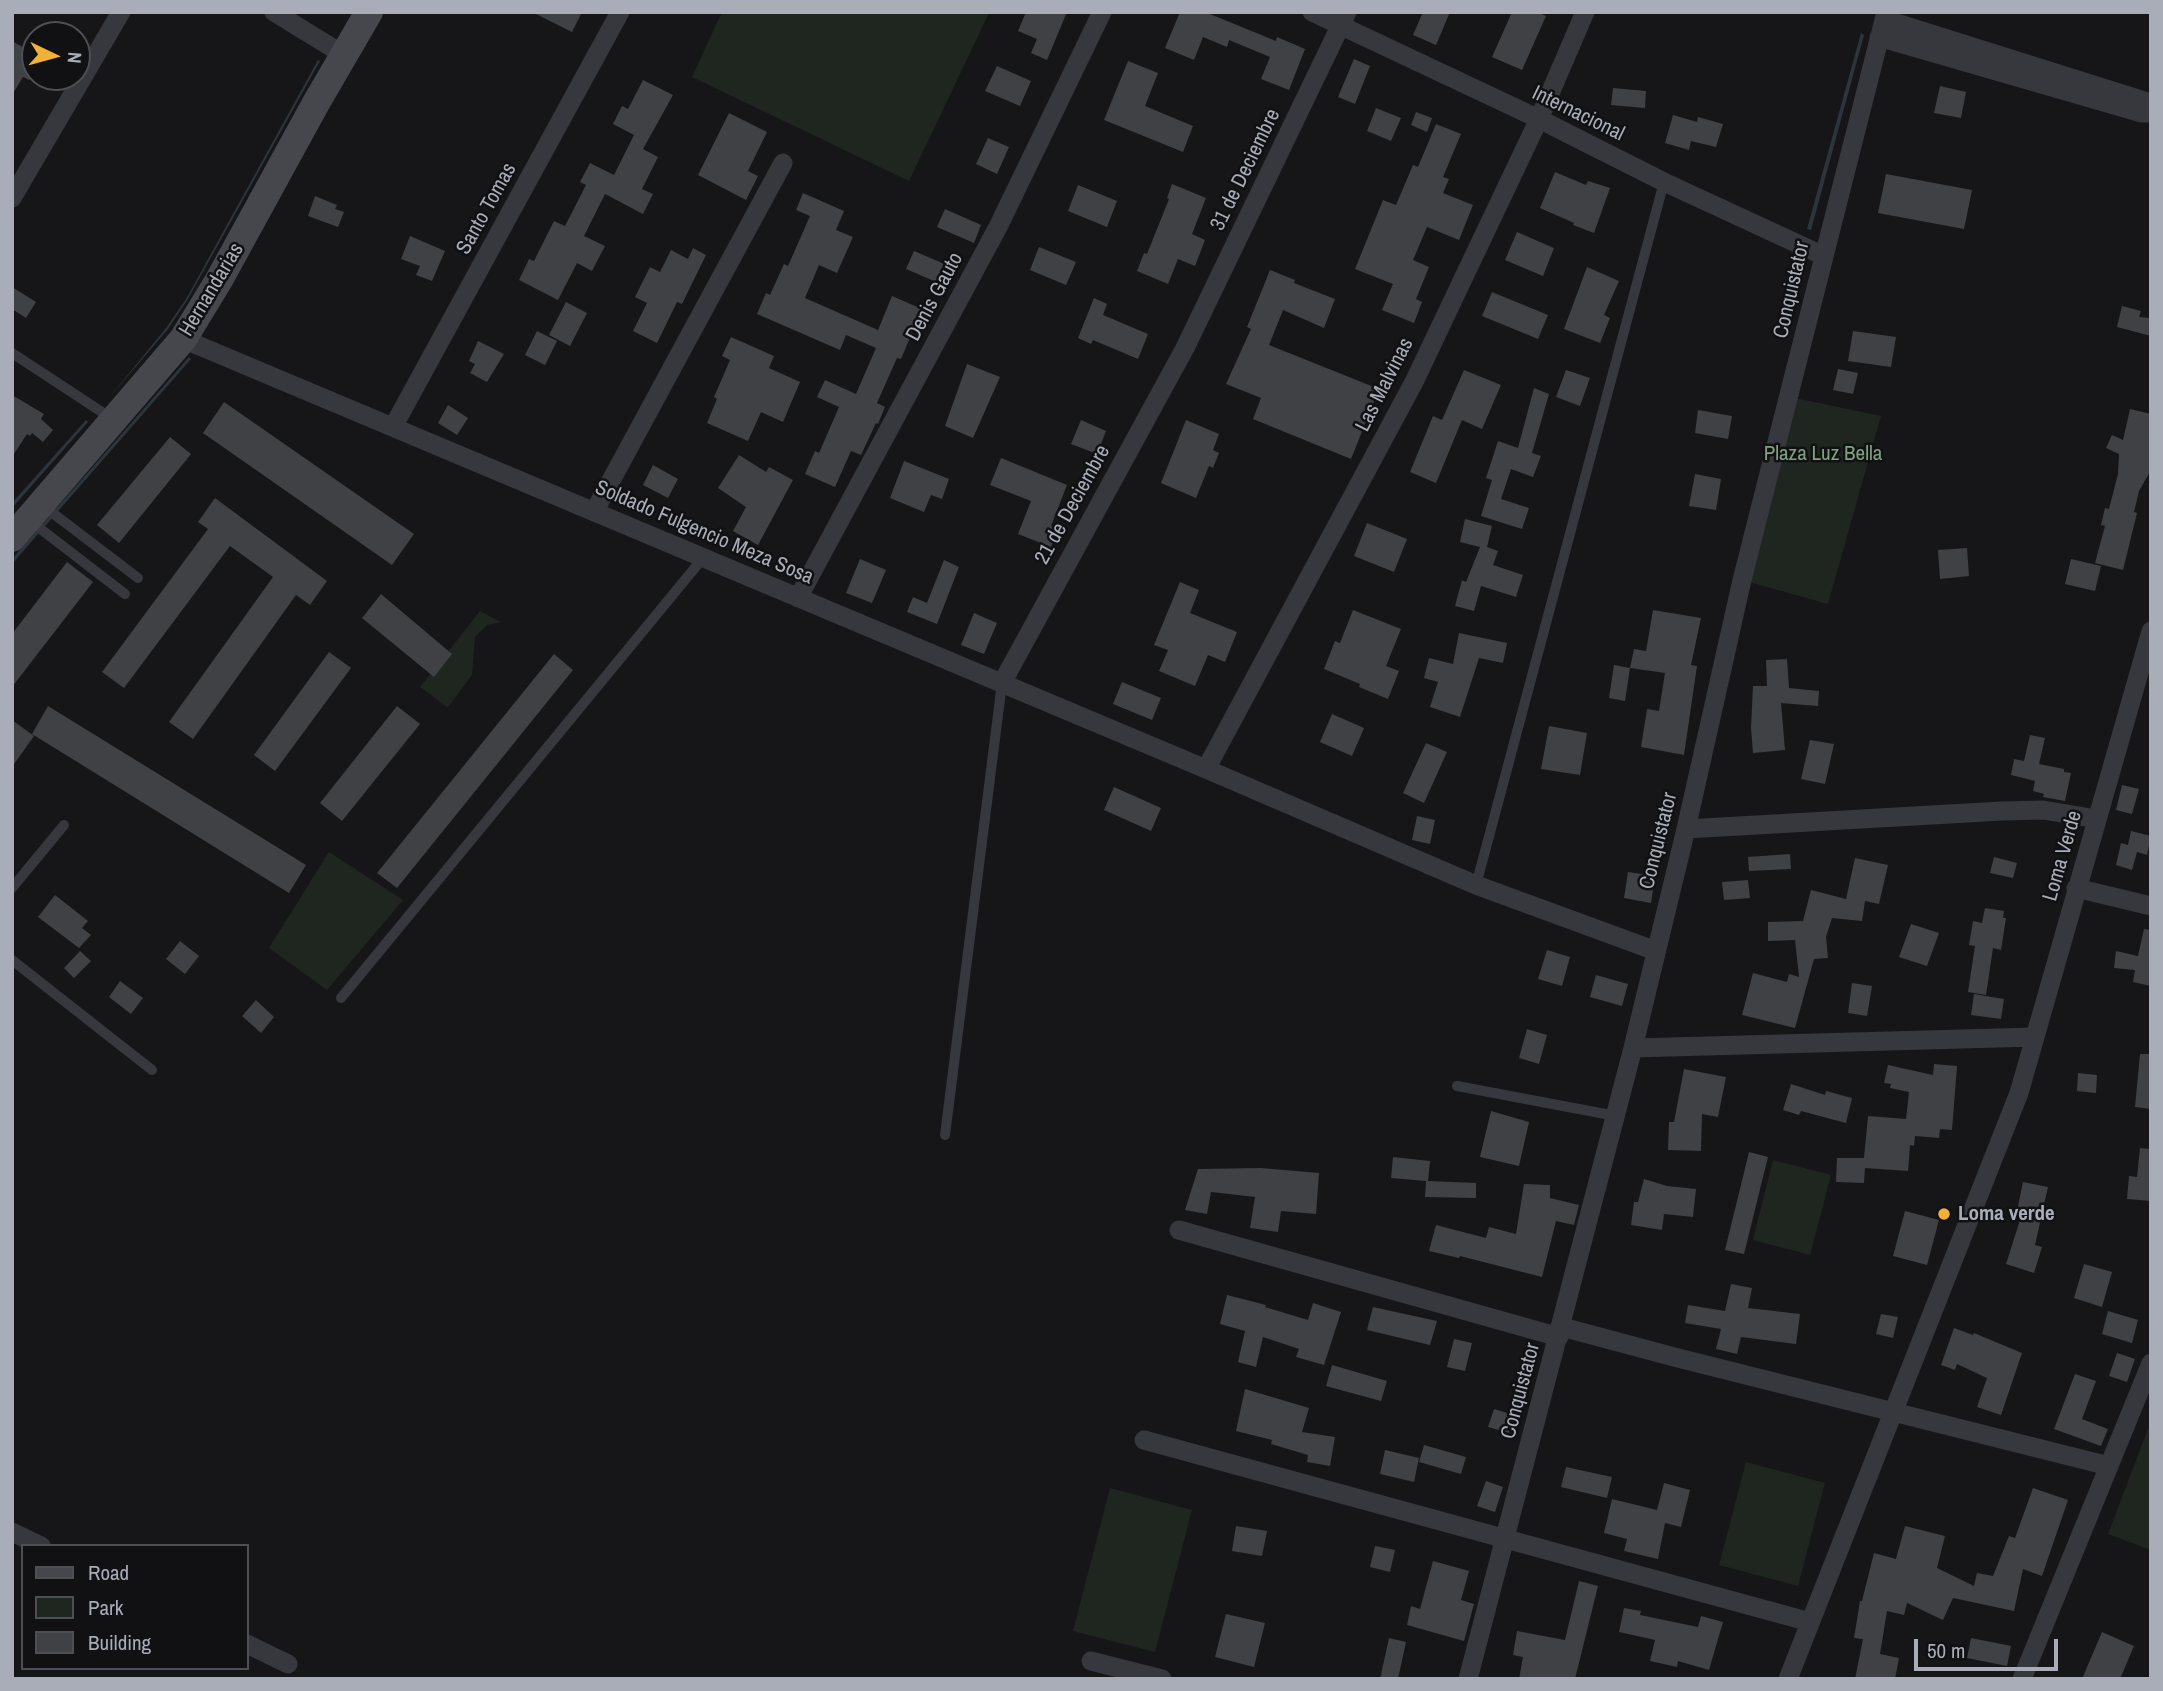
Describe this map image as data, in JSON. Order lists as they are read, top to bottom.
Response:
{
  "streets": {
    "street": [
      "Internacional",
      "31 de Deciembre",
      "Santo Tomas",
      "Hernandarias",
      "Conquistator",
      "Denis Gauto",
      "Las Malvinas",
      "21 de Deciembre",
      "Soldado Fulgencio Meza Sosa",
      "Loma Verde"
    ]
  },
  "crossings": [
    ["Internacional", "31 de Deciembre"],
    ["Internacional", "Conquistator"],
    ["Internacional", "Las Malvinas"],
    ["31 de Deciembre", "21 de Deciembre"],
    ["Santo Tomas", "Soldado Fulgencio Meza Sosa"],
    ["Hernandarias", "Soldado Fulgencio Meza Sosa"],
    ["Conquistator", "Soldado Fulgencio Meza Sosa"],
    ["Denis Gauto", "Soldado Fulgencio Meza Sosa"],
    ["Las Malvinas", "Soldado Fulgencio Meza Sosa"],
    ["21 de Deciembre", "Soldado Fulgencio Meza Sosa"]
  ],
  "parks": ["Plaza Luz Bella"],
  "places": ["Loma verde"],
  "legend": ["Road", "Park", "Building"],
  "scale_bar": "50 m",
  "north": "right"
}
